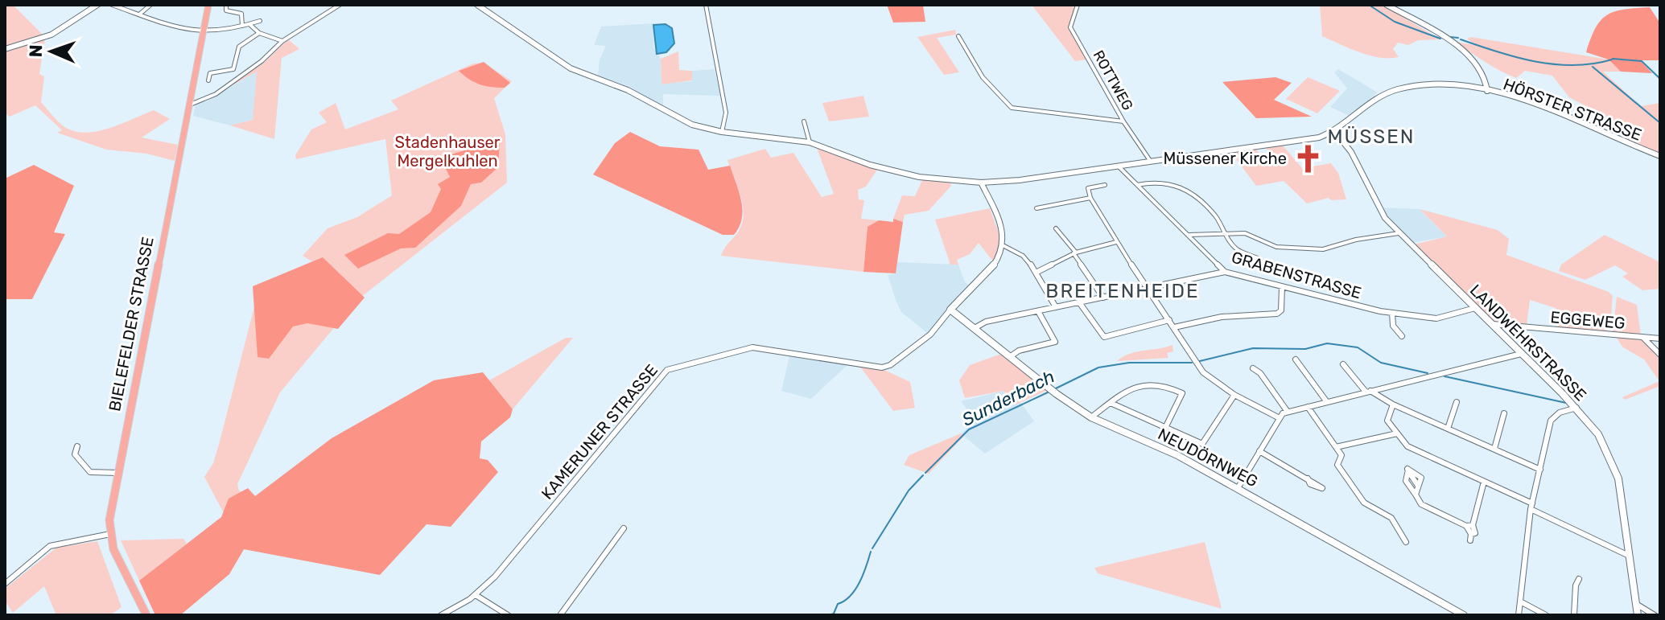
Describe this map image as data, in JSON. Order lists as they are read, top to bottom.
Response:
{
  "streets": {
    "main road": ["BIELEFELDER STRASSE"],
    "street": [
      "ROTTWEG",
      "HÖRSTER STRASSE",
      "GRABENSTRASSE",
      "EGGEWEG",
      "LANDWEHRSTRASSE",
      "KAMERUNER STRASSE",
      "NEUDÖRNWEG"
    ]
  },
  "crossings": [
    ["HÖRSTER STRASSE", "LANDWEHRSTRASSE"],
    ["GRABENSTRASSE", "LANDWEHRSTRASSE"],
    ["EGGEWEG", "LANDWEHRSTRASSE"],
    ["KAMERUNER STRASSE", "NEUDÖRNWEG"]
  ],
  "districts": ["MÜSSEN", "BREITENHEIDE"],
  "water": ["Sunderbach"],
  "parks": ["Stadenhauser Mergelkuhlen"],
  "places": {
    "church": ["Müssener Kirche"]
  },
  "north": "left"
}
